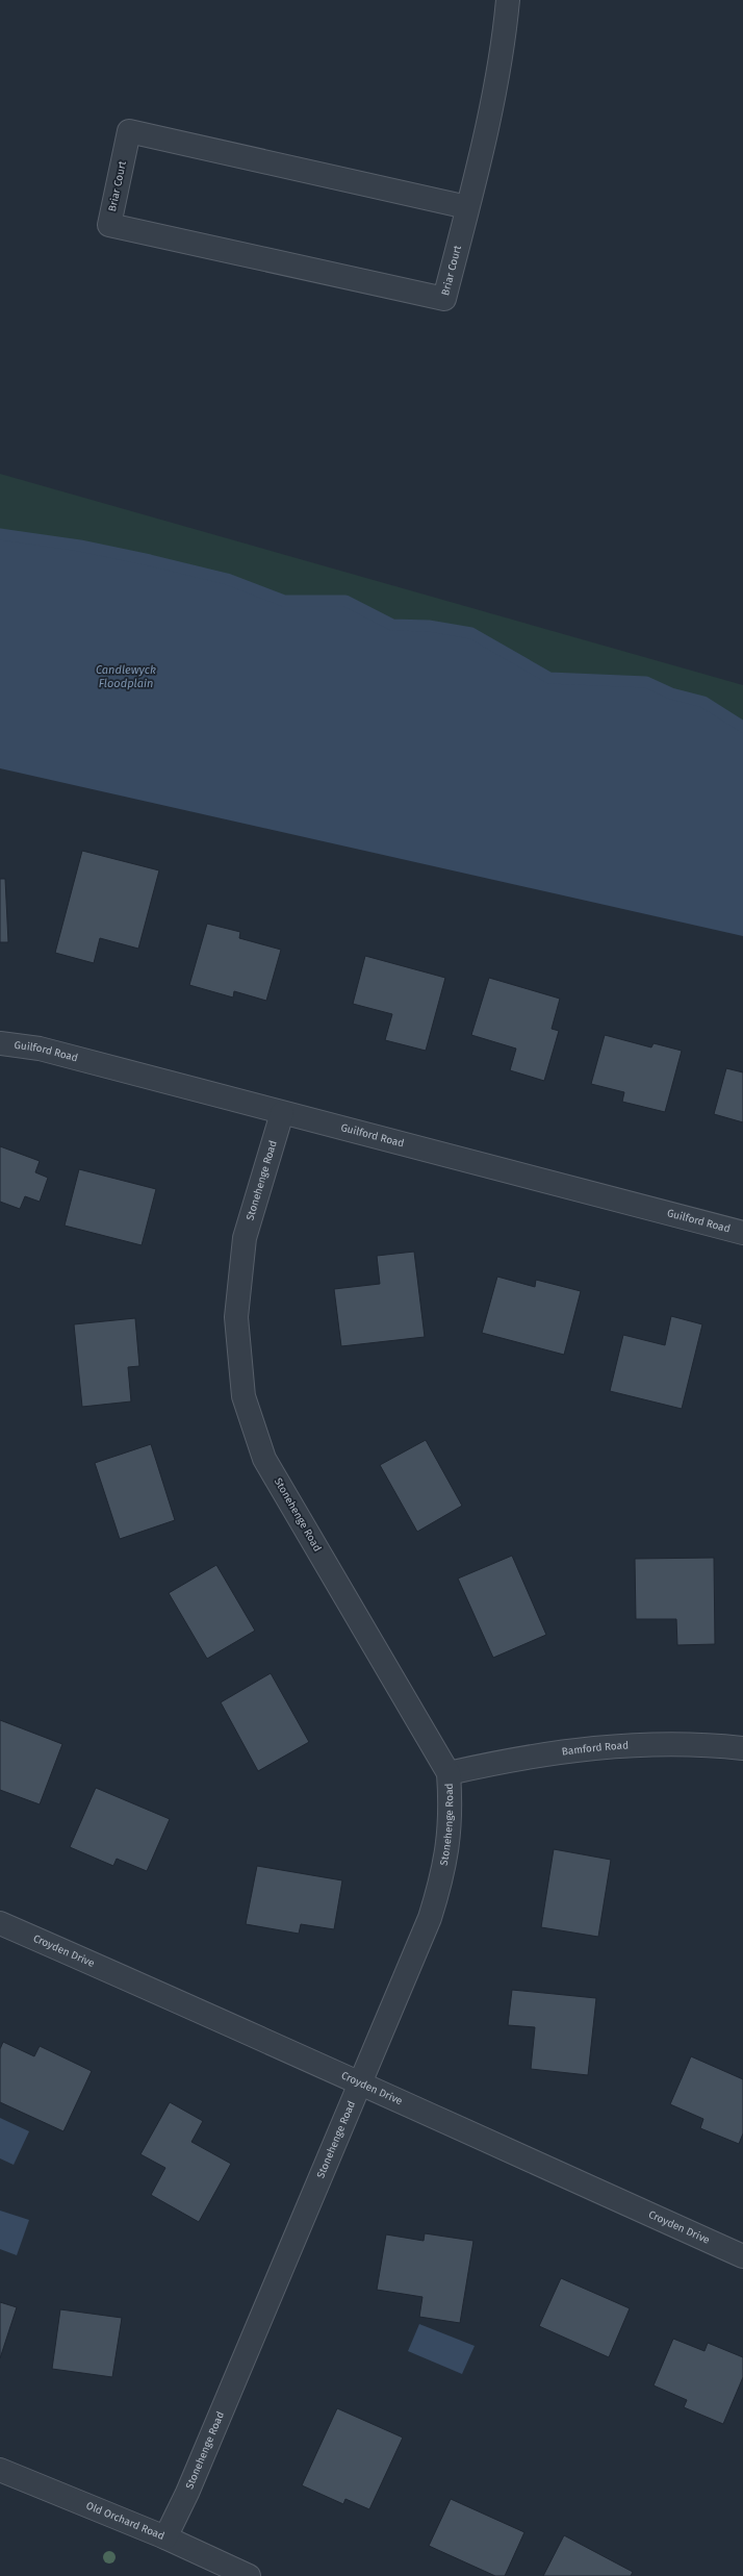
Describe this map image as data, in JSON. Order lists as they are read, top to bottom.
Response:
{
  "streets": {
    "street": [
      "Briar Court",
      "Guilford Road",
      "Stonehenge Road",
      "Bamford Road",
      "Croyden Drive",
      "Old Orchard Road"
    ]
  },
  "crossings": [
    ["Guilford Road", "Stonehenge Road"],
    ["Stonehenge Road", "Bamford Road"],
    ["Stonehenge Road", "Croyden Drive"],
    ["Stonehenge Road", "Old Orchard Road"]
  ],
  "water": ["Candlewyck Floodplain"]
}
